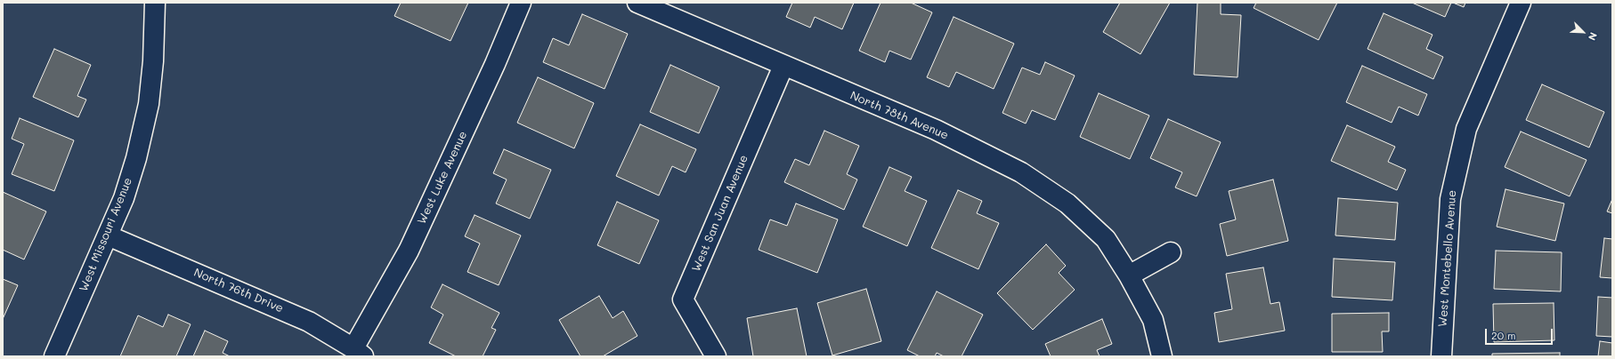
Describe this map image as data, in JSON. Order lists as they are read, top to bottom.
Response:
{
  "streets": {
    "street": [
      "North 78th Avenue",
      "West Luke Avenue",
      "West San Juan Avenue",
      "West Missouri Avenue",
      "West Montebello Avenue",
      "North 76th Drive"
    ]
  },
  "crossings": [
    ["North 78th Avenue", "West San Juan Avenue"],
    ["West Luke Avenue", "North 76th Drive"],
    ["West Missouri Avenue", "North 76th Drive"]
  ],
  "scale_bar": "20 m",
  "north": "bottom right"
}
